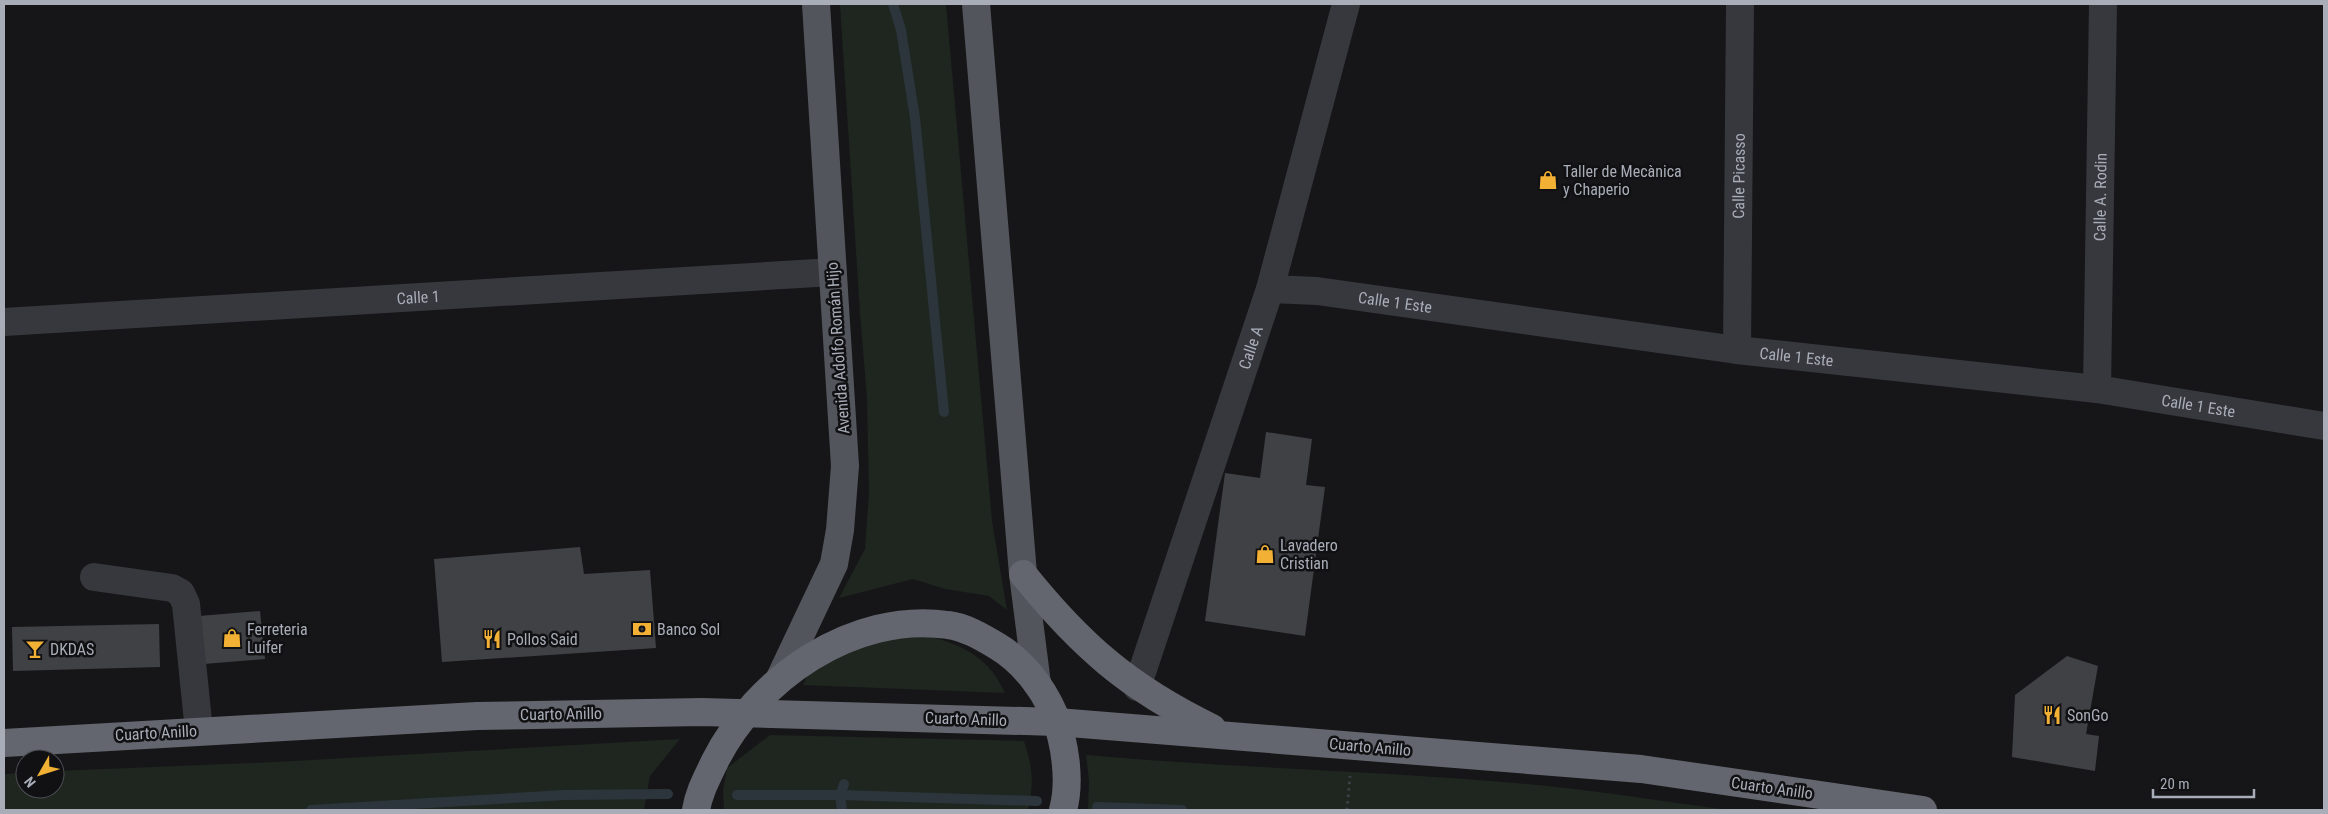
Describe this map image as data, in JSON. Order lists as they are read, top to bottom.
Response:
{
  "streets": {
    "highway": ["Cuarto Anillo"],
    "main road": ["Avenida Adolfo Román Hijo"],
    "street": [
      "Calle Picasso",
      "Calle A. Rodin",
      "Calle 1",
      "Calle 1 Este",
      "Calle A"
    ]
  },
  "crossings": [
    ["Calle Picasso", "Calle 1 Este"],
    ["Calle A. Rodin", "Calle 1 Este"],
    ["Calle 1", "Avenida Adolfo Román Hijo"],
    ["Calle 1 Este", "Calle A"]
  ],
  "places": {
    "shop": ["Taller de Mecànica y Chaperio", "Lavadero Cristian", "Ferreteria Luifer"],
    "bank": ["Banco Sol"],
    "restaurant": ["Pollos Said", "SonGo"],
    "bar": ["DKDAS"]
  },
  "scale_bar": "20 m",
  "north": "bottom left"
}
